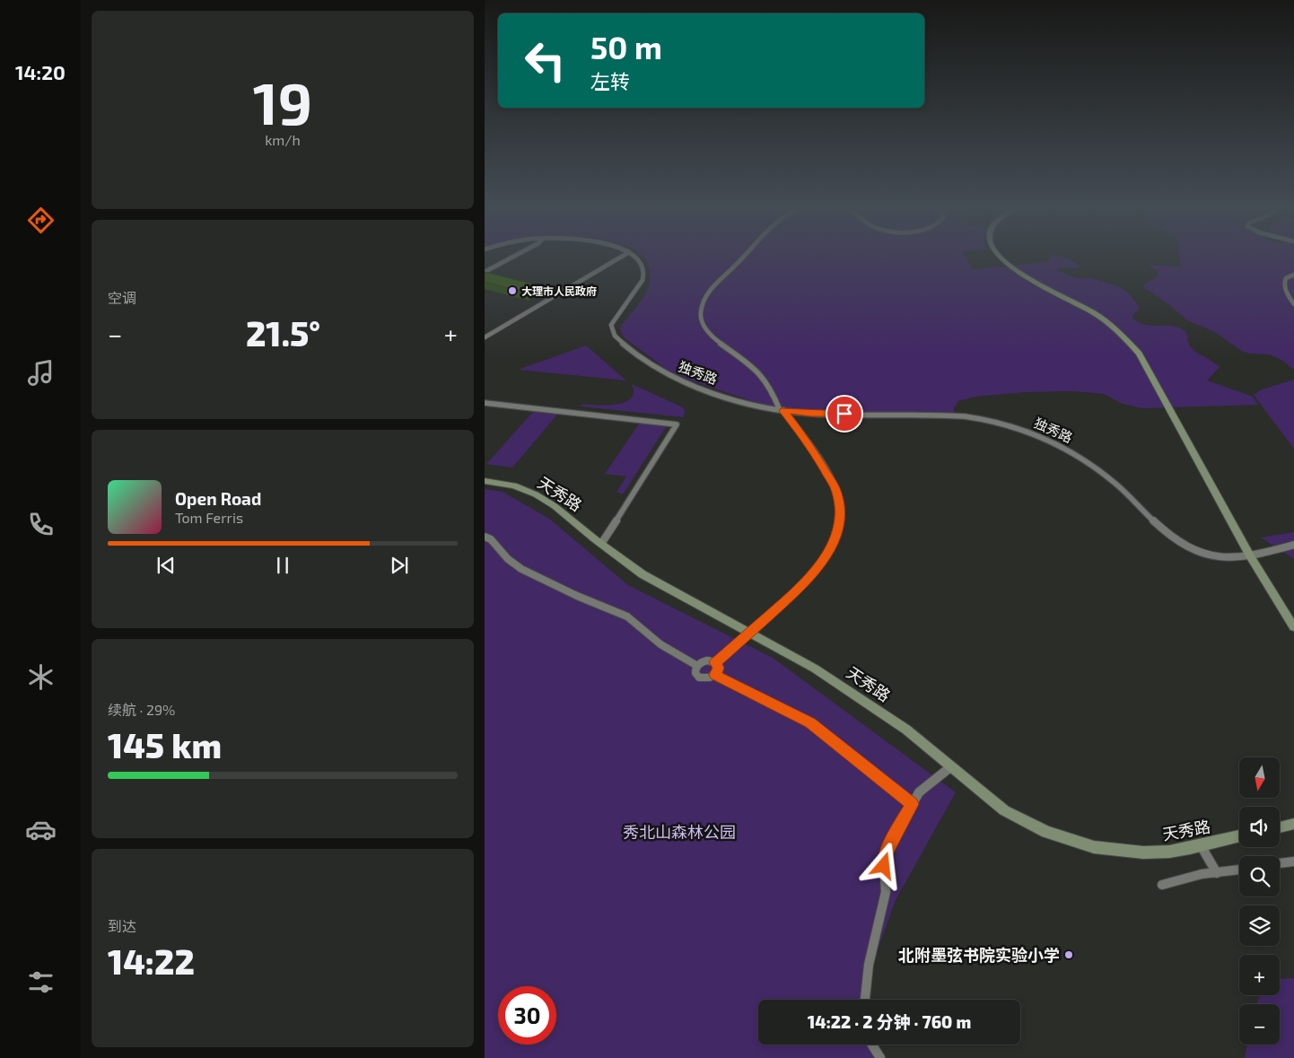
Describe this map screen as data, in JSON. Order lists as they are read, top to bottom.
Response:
{
  "streets": {
    "main road": ["天秀路"],
    "street": ["独秀路"]
  },
  "parks": ["秀北山森林公园"],
  "places": ["大理市人民政府", "北附墨弦书院实验小学"],
  "north": "bottom",
  "page": {
    "tabs": "14:20",
    "tile": [
      ["19", "km/h"],
      "空调",
      ["续航 · 29%", "145 km"],
      ["到达", "14:22"]
    ],
    "turn": ["50 m", "左转"],
    "heat": ["−", "21.5°", "+"],
    "song": ["Open Road", "Tom Ferris"],
    "map_buttons": ["+", "−"],
    "limit": "30",
    "trip": "14:22 · 2 分钟 · 760 m"
  }
}
